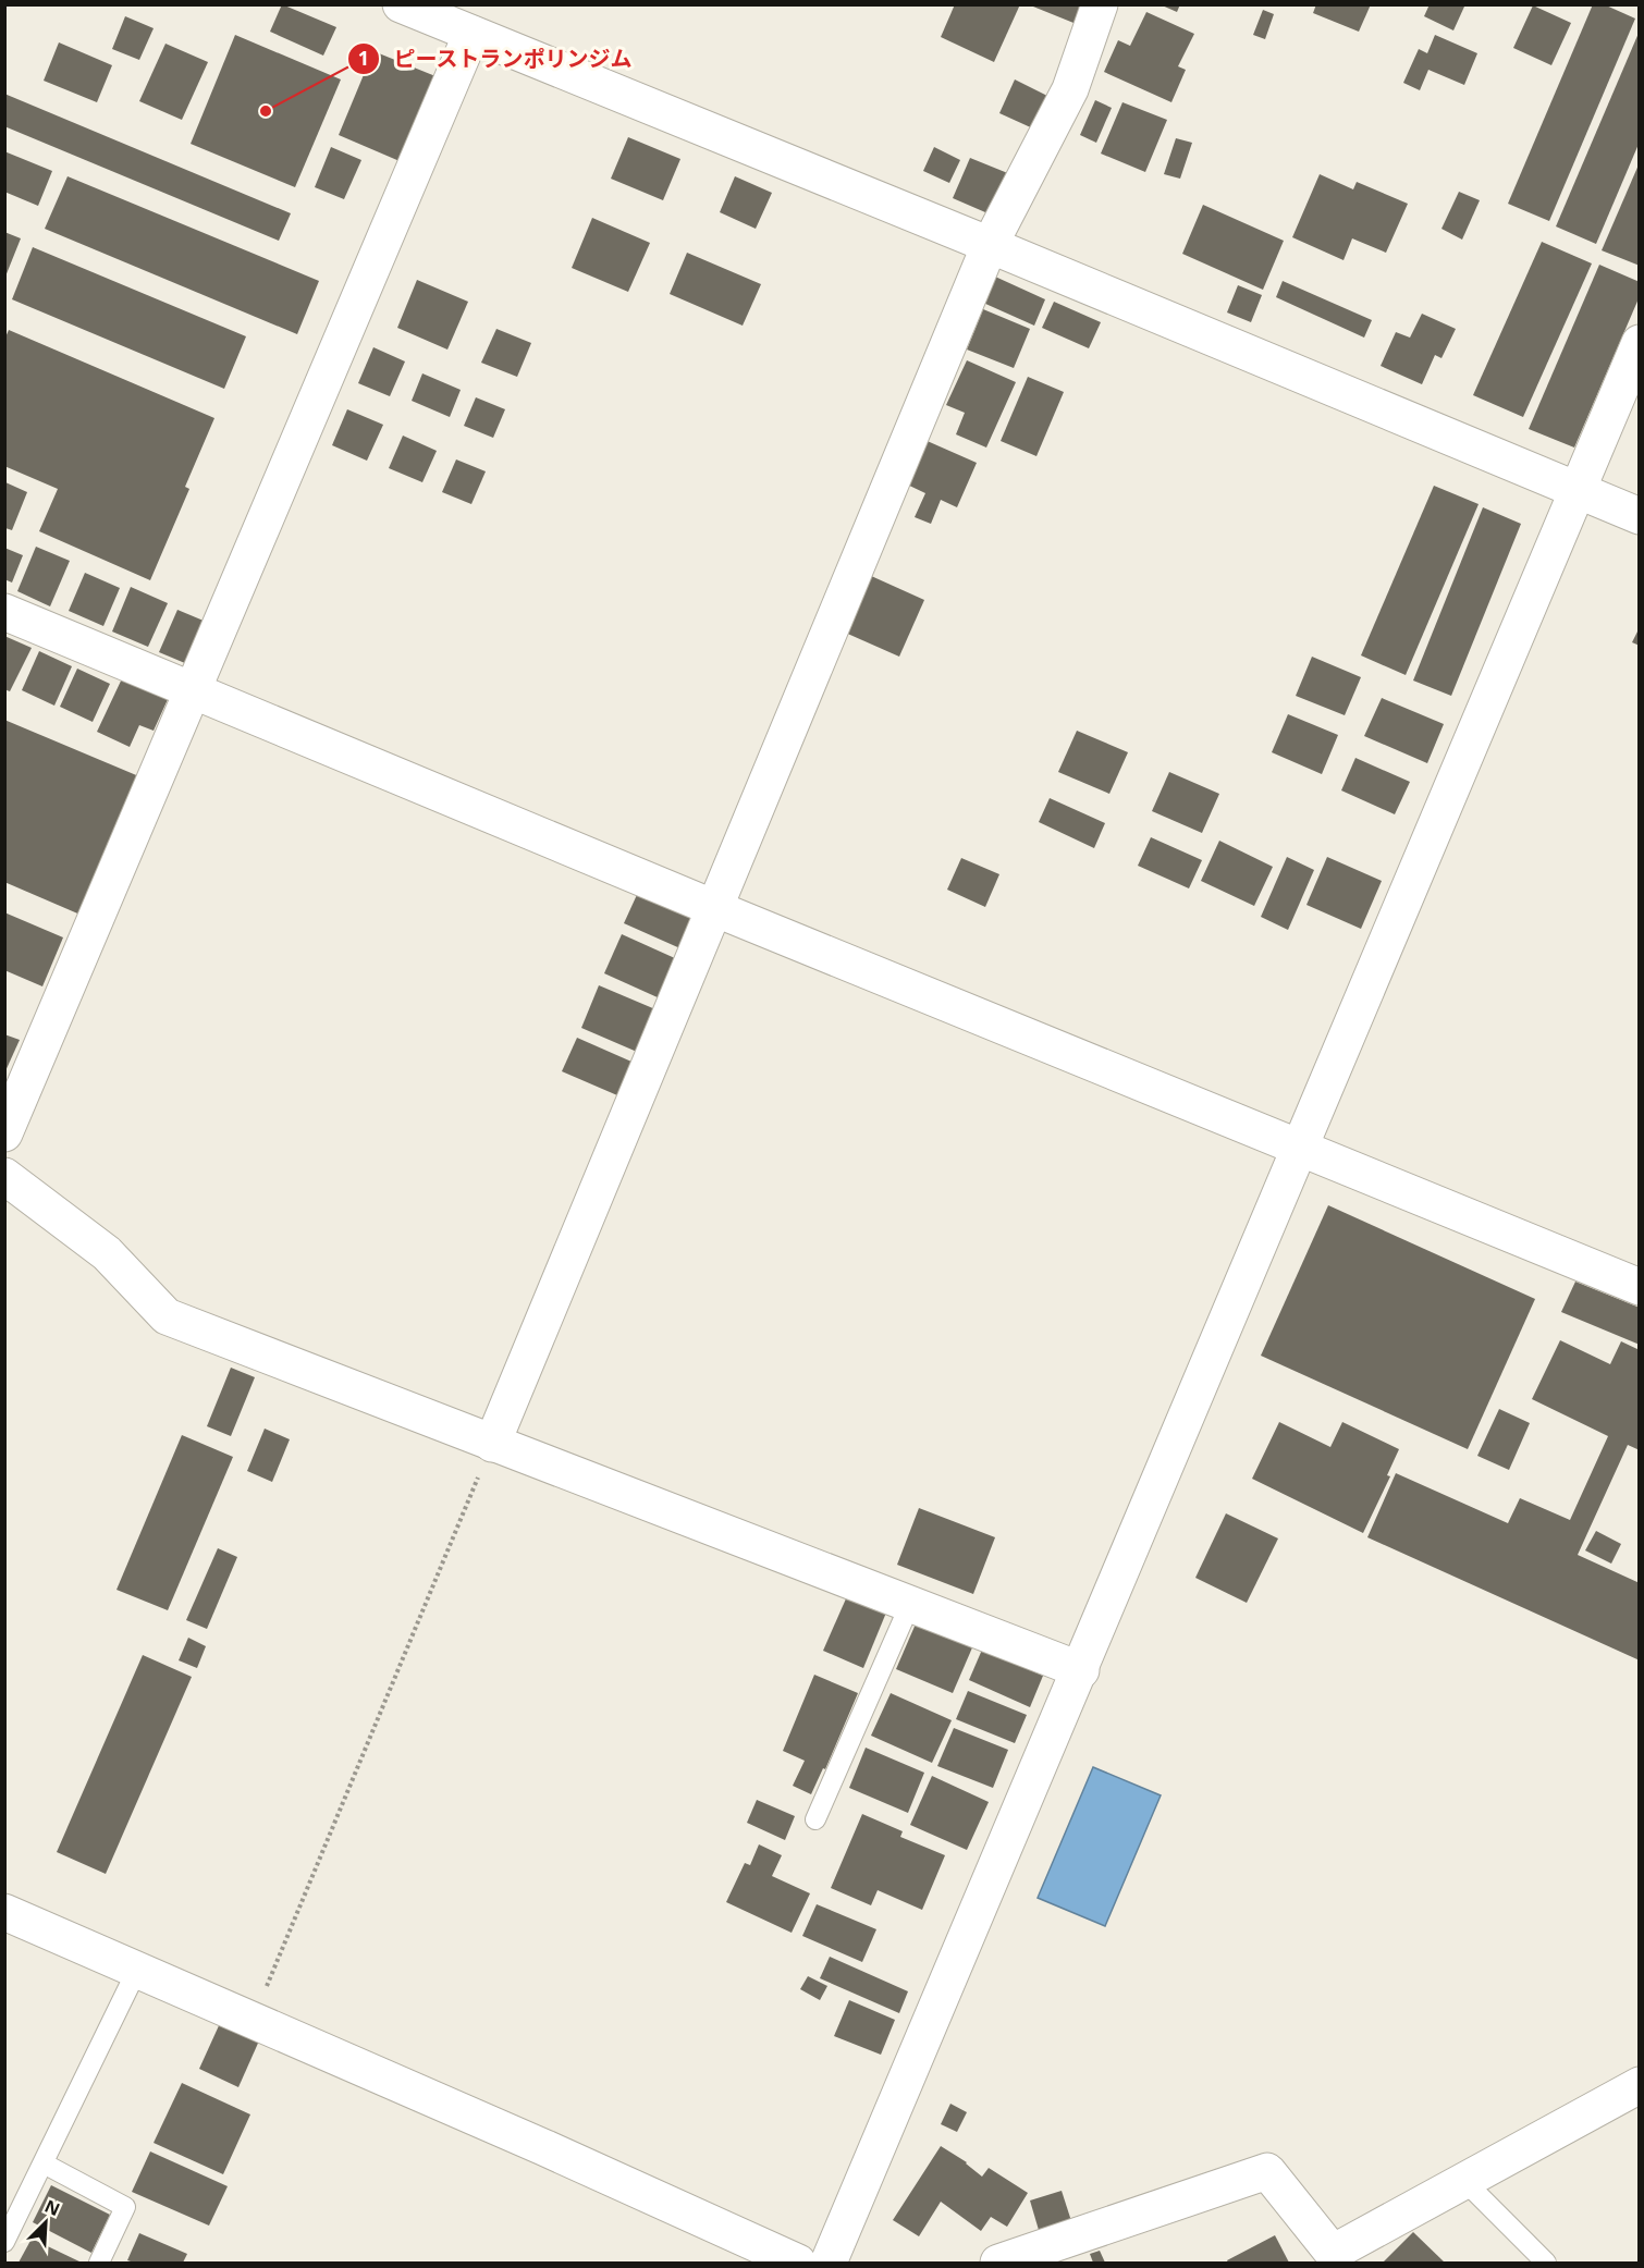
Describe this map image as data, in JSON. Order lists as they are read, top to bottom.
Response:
{
  "places": ["ピーストランポリンジム"],
  "north": "top right"
}
